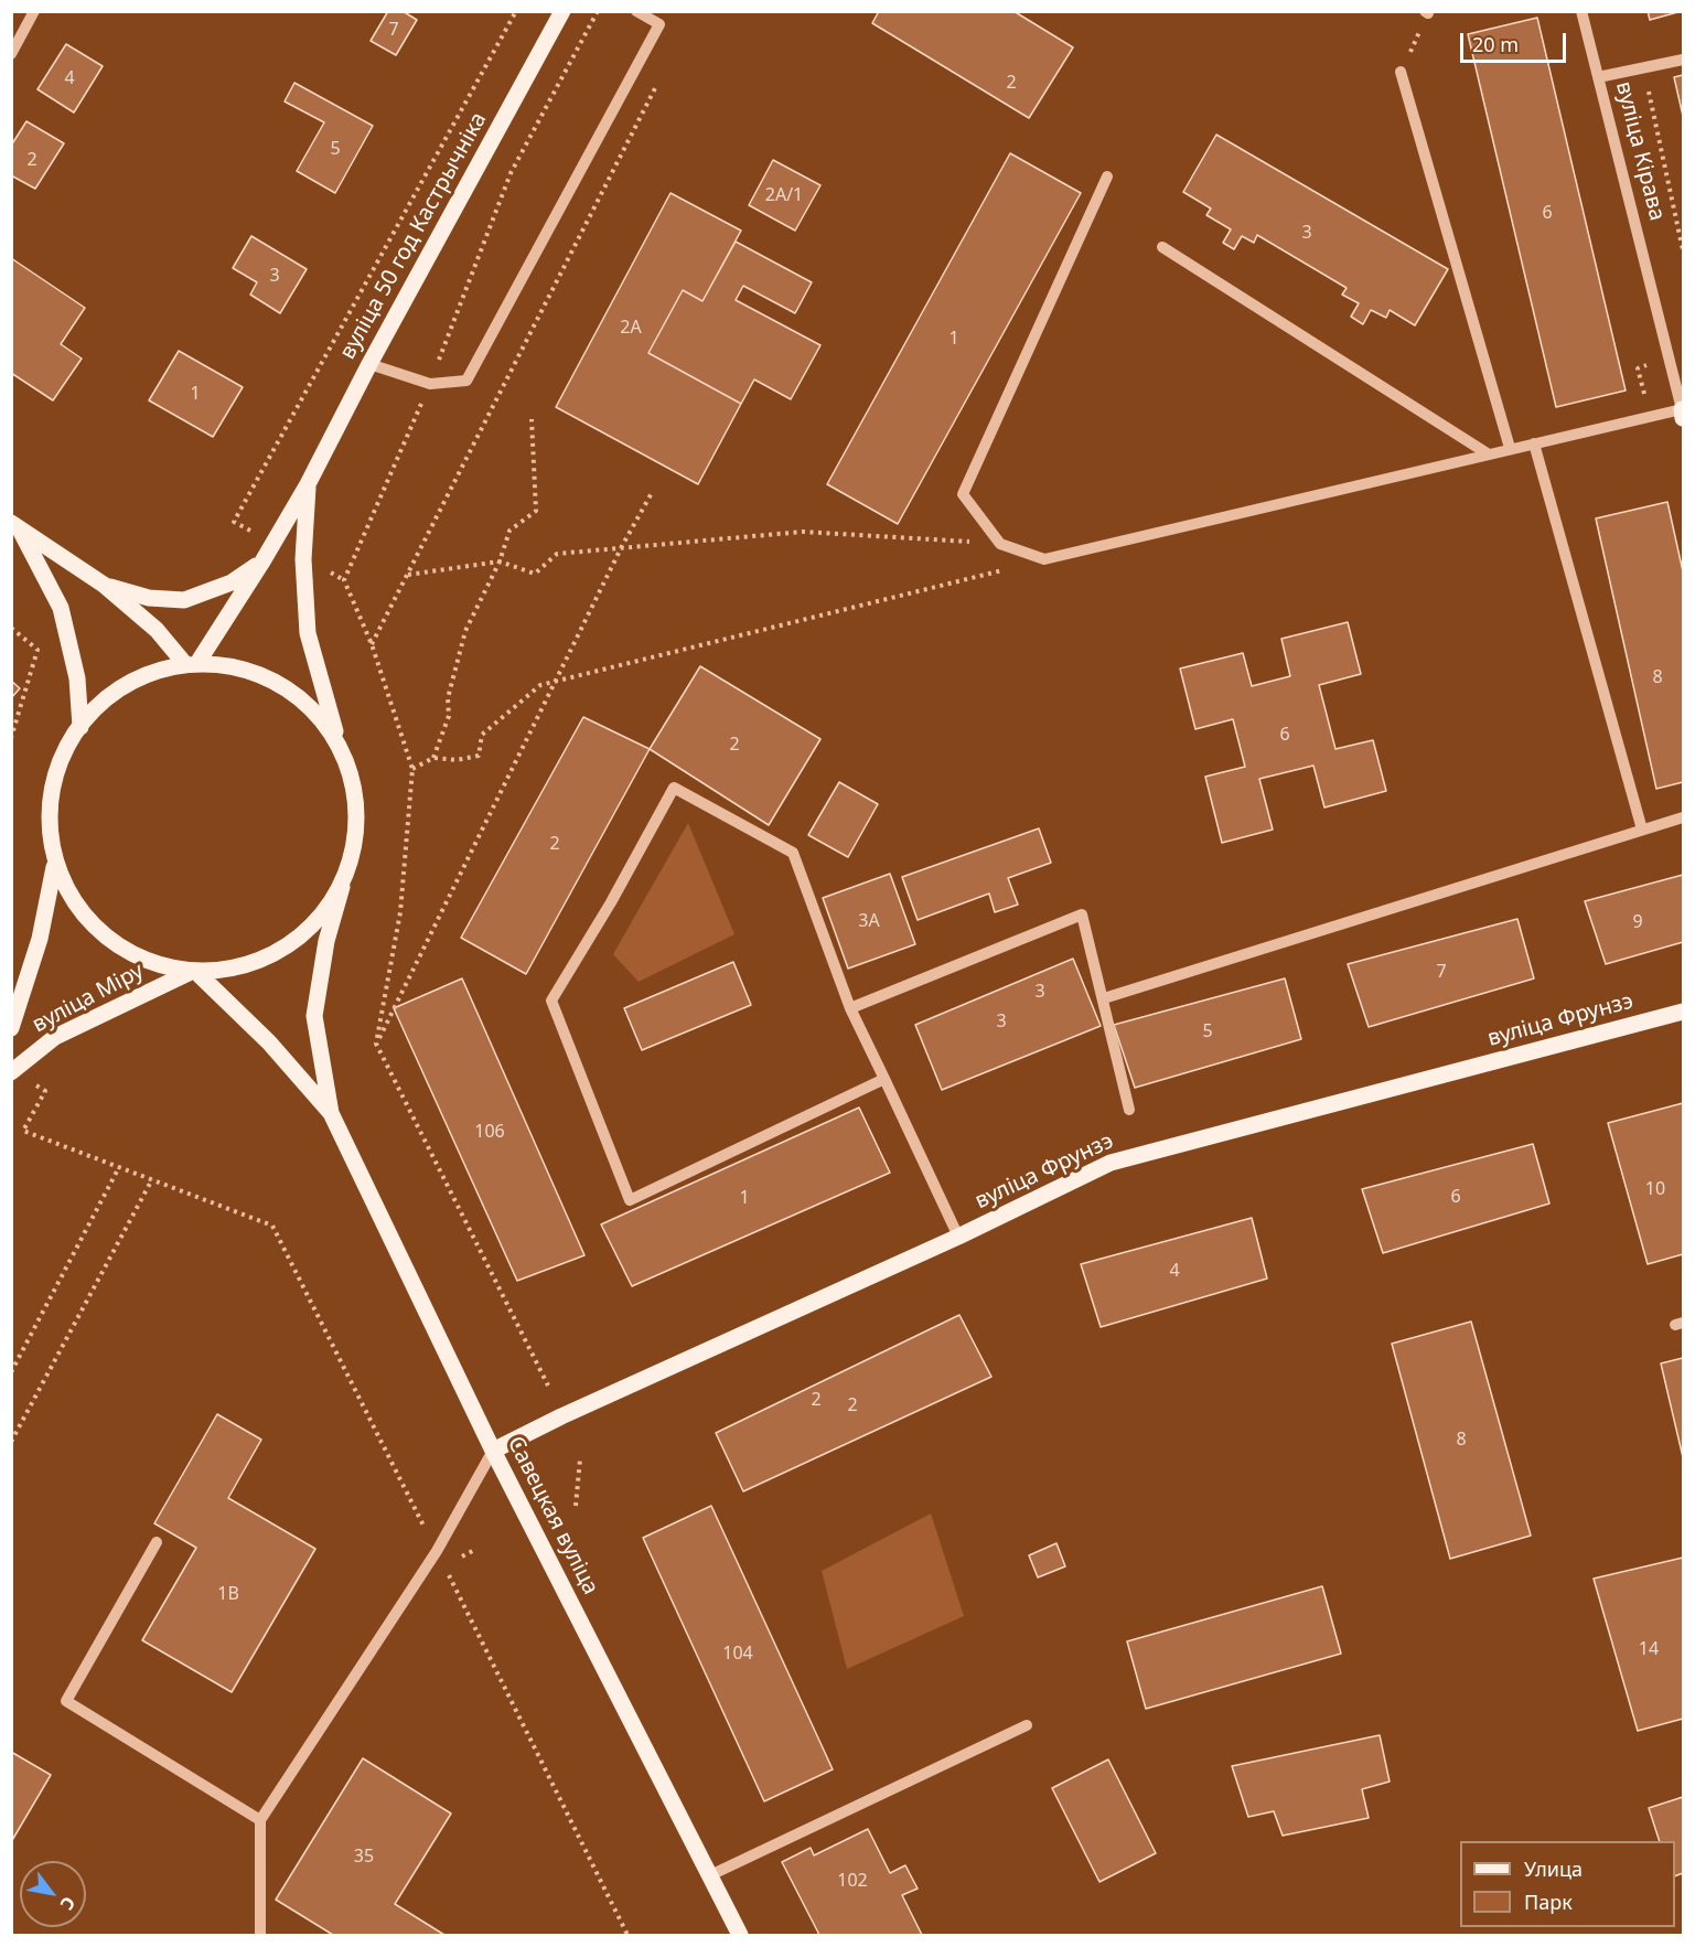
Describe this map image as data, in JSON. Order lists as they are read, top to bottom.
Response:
{
  "streets": {
    "main road": [
      "вуліца 50 год Кастрычніка",
      "вуліца Міру",
      "вуліца Фрунзэ",
      "Савецкая вуліца"
    ],
    "street": ["вуліца Кірава"]
  },
  "crossings": [
    ["вуліца 50 год Кастрычніка", "Савецкая вуліца"],
    ["вуліца Міру", "Савецкая вуліца"],
    ["вуліца Фрунзэ", "Савецкая вуліца"]
  ],
  "house_numbers": [
    "7",
    "4",
    "2",
    "5",
    "2",
    "2А/1",
    "6",
    "3",
    "3",
    "2А",
    "1",
    "1",
    "8",
    "6",
    "2",
    "2",
    "3А",
    "9",
    "7",
    "3",
    "3",
    "5",
    "106",
    "10",
    "6",
    "1",
    "4",
    "2",
    "2",
    "8",
    "1В",
    "14",
    "104",
    "35",
    "102"
  ],
  "legend": ["Улица", "Парк"],
  "scale_bar": "20 m",
  "north": "bottom right"
}
